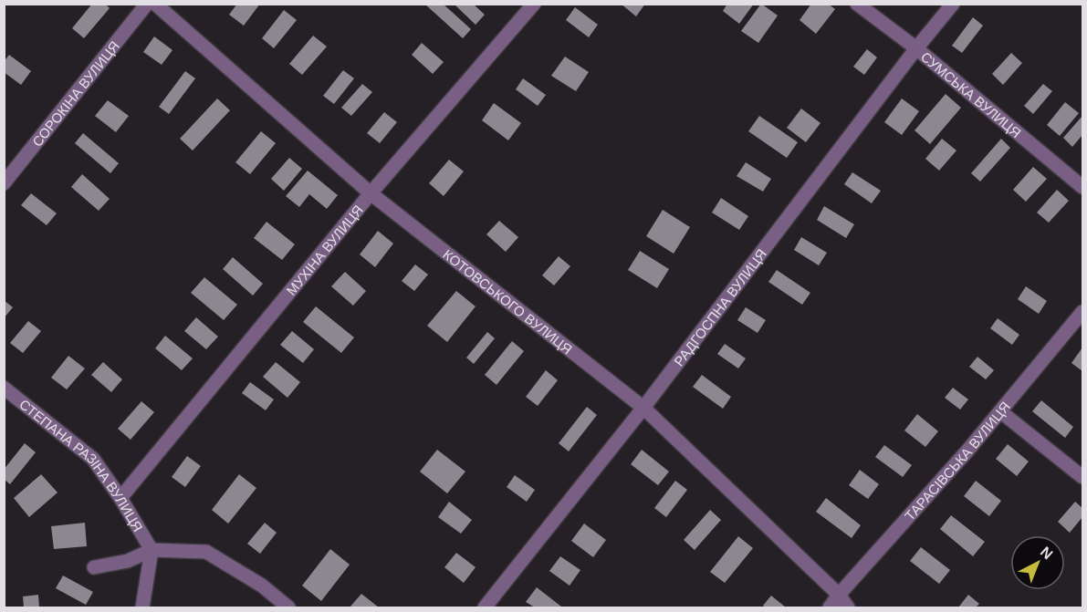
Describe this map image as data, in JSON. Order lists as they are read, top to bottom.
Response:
{
  "streets": {
    "street": [
      "СОРОКІНА ВУЛИЦЯ",
      "СУМСЬКА ВУЛИЦЯ",
      "МУХІНА ВУЛИЦЯ",
      "КОТОВСЬКОГО ВУЛИЦЯ",
      "РАДГОСПНА ВУЛИЦЯ",
      "ТАРАСІВСЬКА ВУЛИЦЯ",
      "СТЕПАНА РАЗІНА ВУЛИЦЯ"
    ]
  },
  "crossings": [
    ["СУМСЬКА ВУЛИЦЯ", "РАДГОСПНА ВУЛИЦЯ"],
    ["МУХІНА ВУЛИЦЯ", "КОТОВСЬКОГО ВУЛИЦЯ"],
    ["МУХІНА ВУЛИЦЯ", "СТЕПАНА РАЗІНА ВУЛИЦЯ"],
    ["КОТОВСЬКОГО ВУЛИЦЯ", "РАДГОСПНА ВУЛИЦЯ"],
    ["КОТОВСЬКОГО ВУЛИЦЯ", "ТАРАСІВСЬКА ВУЛИЦЯ"]
  ],
  "north": "top right"
}
